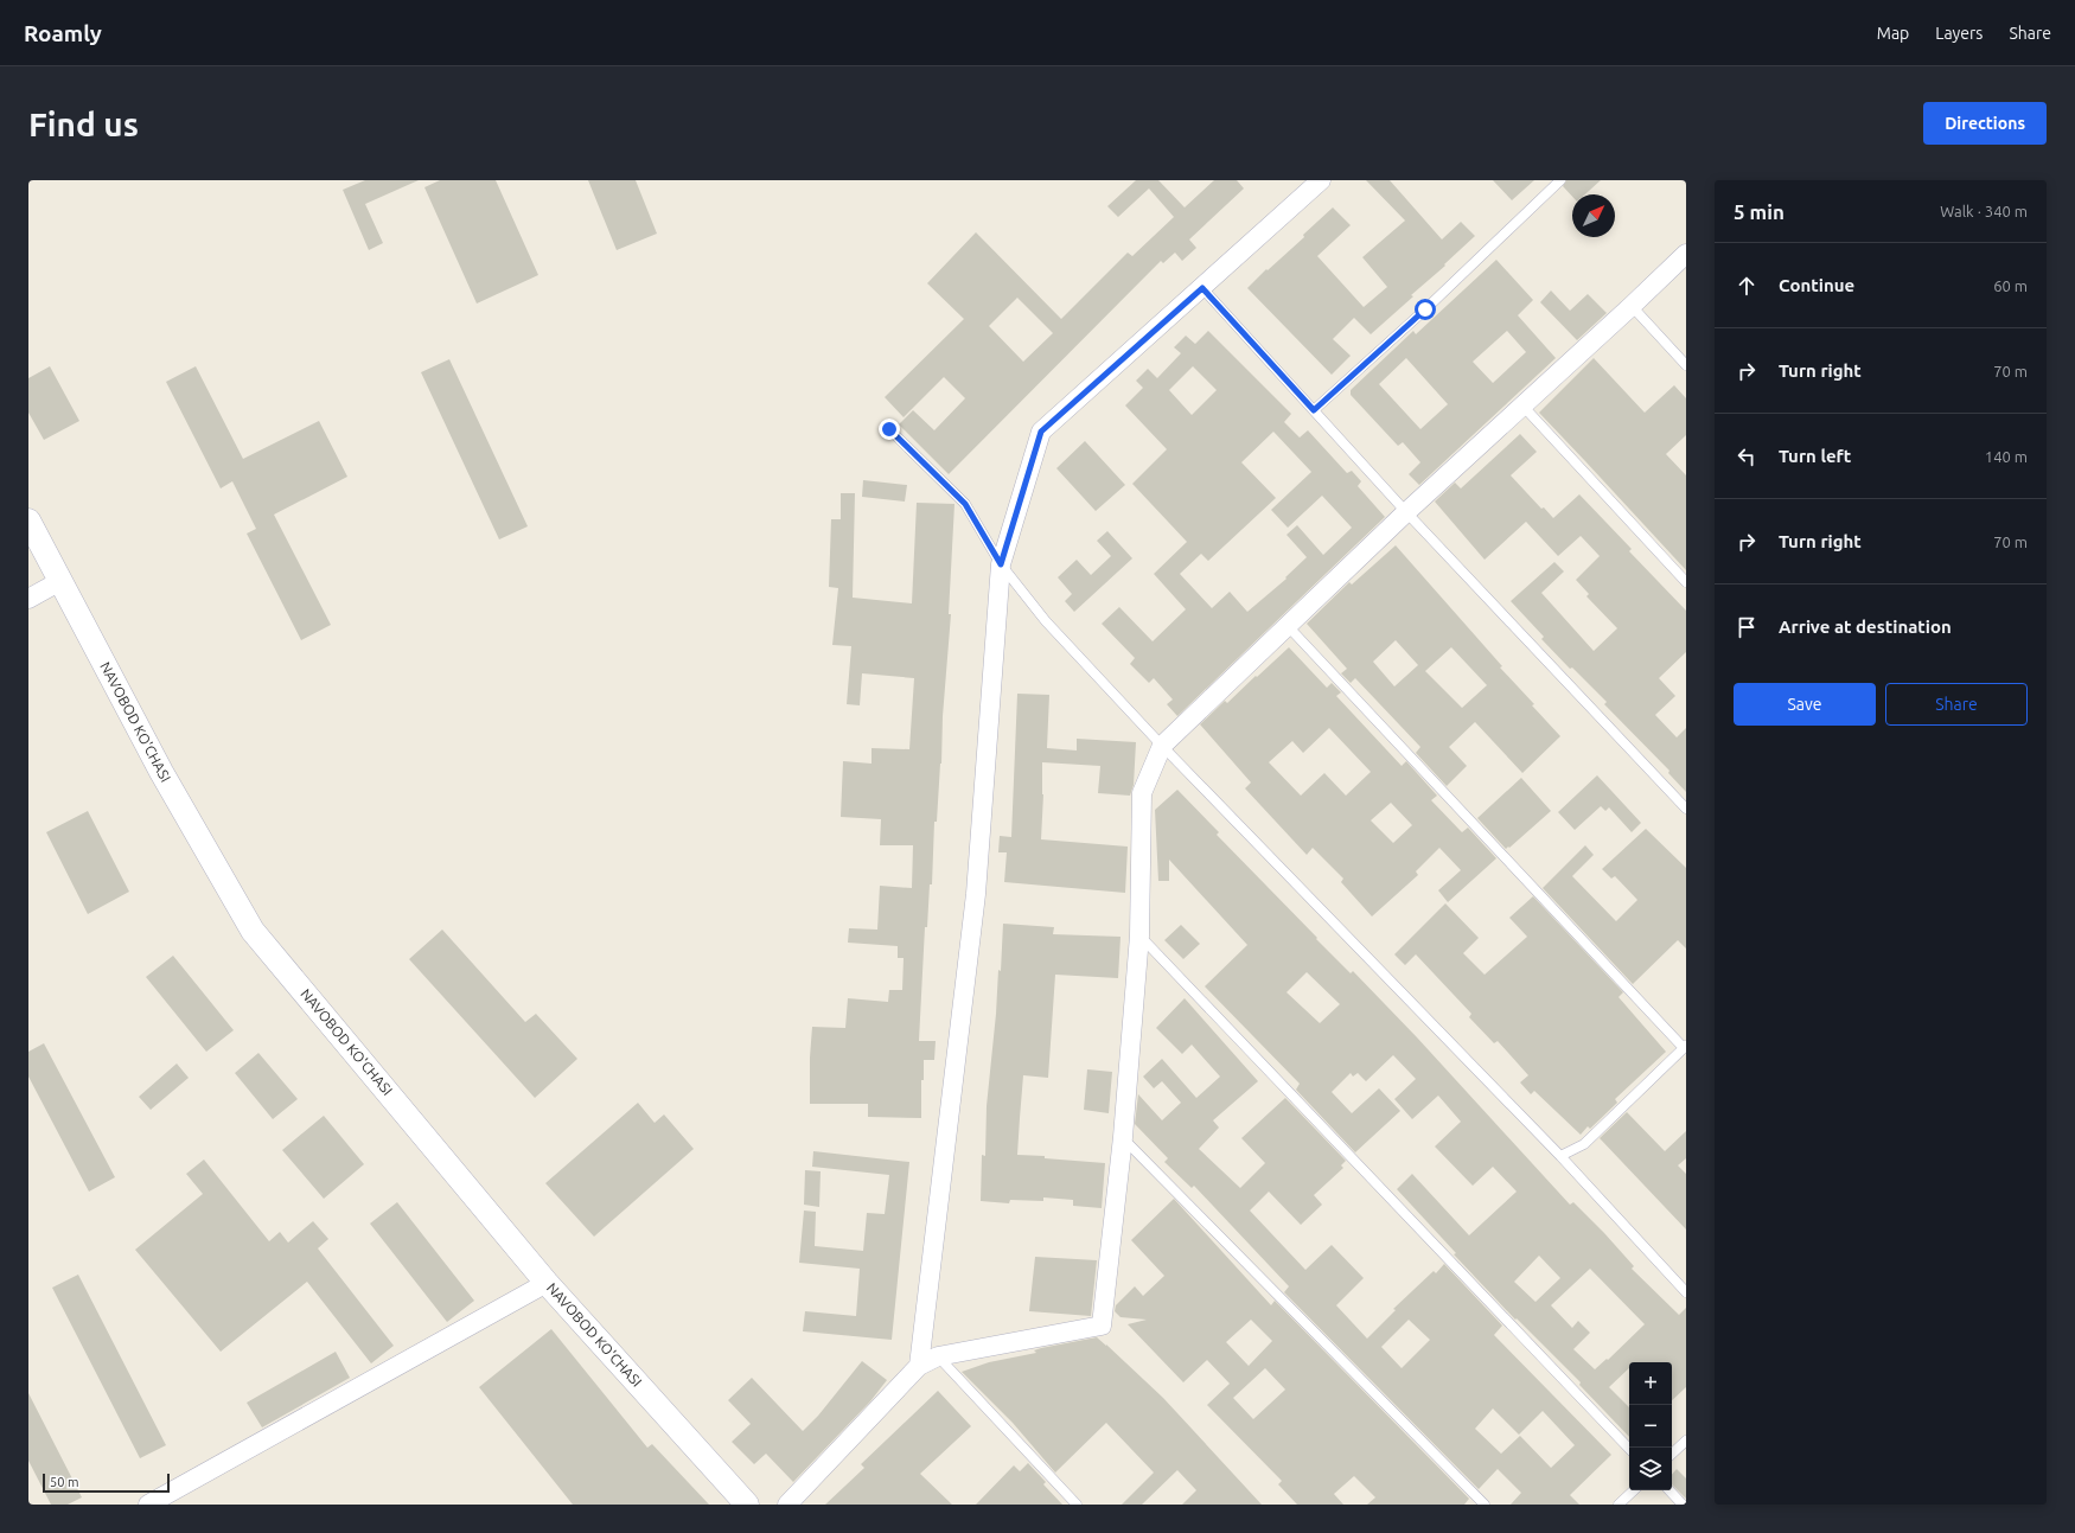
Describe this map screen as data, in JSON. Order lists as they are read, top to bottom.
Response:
{
  "streets": {
    "street": ["NAVOBOD KO'CHASI"]
  },
  "scale_bar": "50 m",
  "north": "top right",
  "page": {
    "header": "Roamly",
    "nav": ["Map", "Layers", "Share"],
    "buttons": [
      "Directions",
      ["Save", "Share"]
    ],
    "title": "Find us",
    "heading": ["5 min", "Walk · 340 m"],
    "list": [
      ["Continue", "60 m"],
      ["Turn right", "70 m"],
      ["Turn left", "140 m"],
      ["Turn right", "70 m"],
      "Arrive at destination"
    ],
    "map_buttons": ["+", "−"],
    "scale": "50 m"
  }
}
